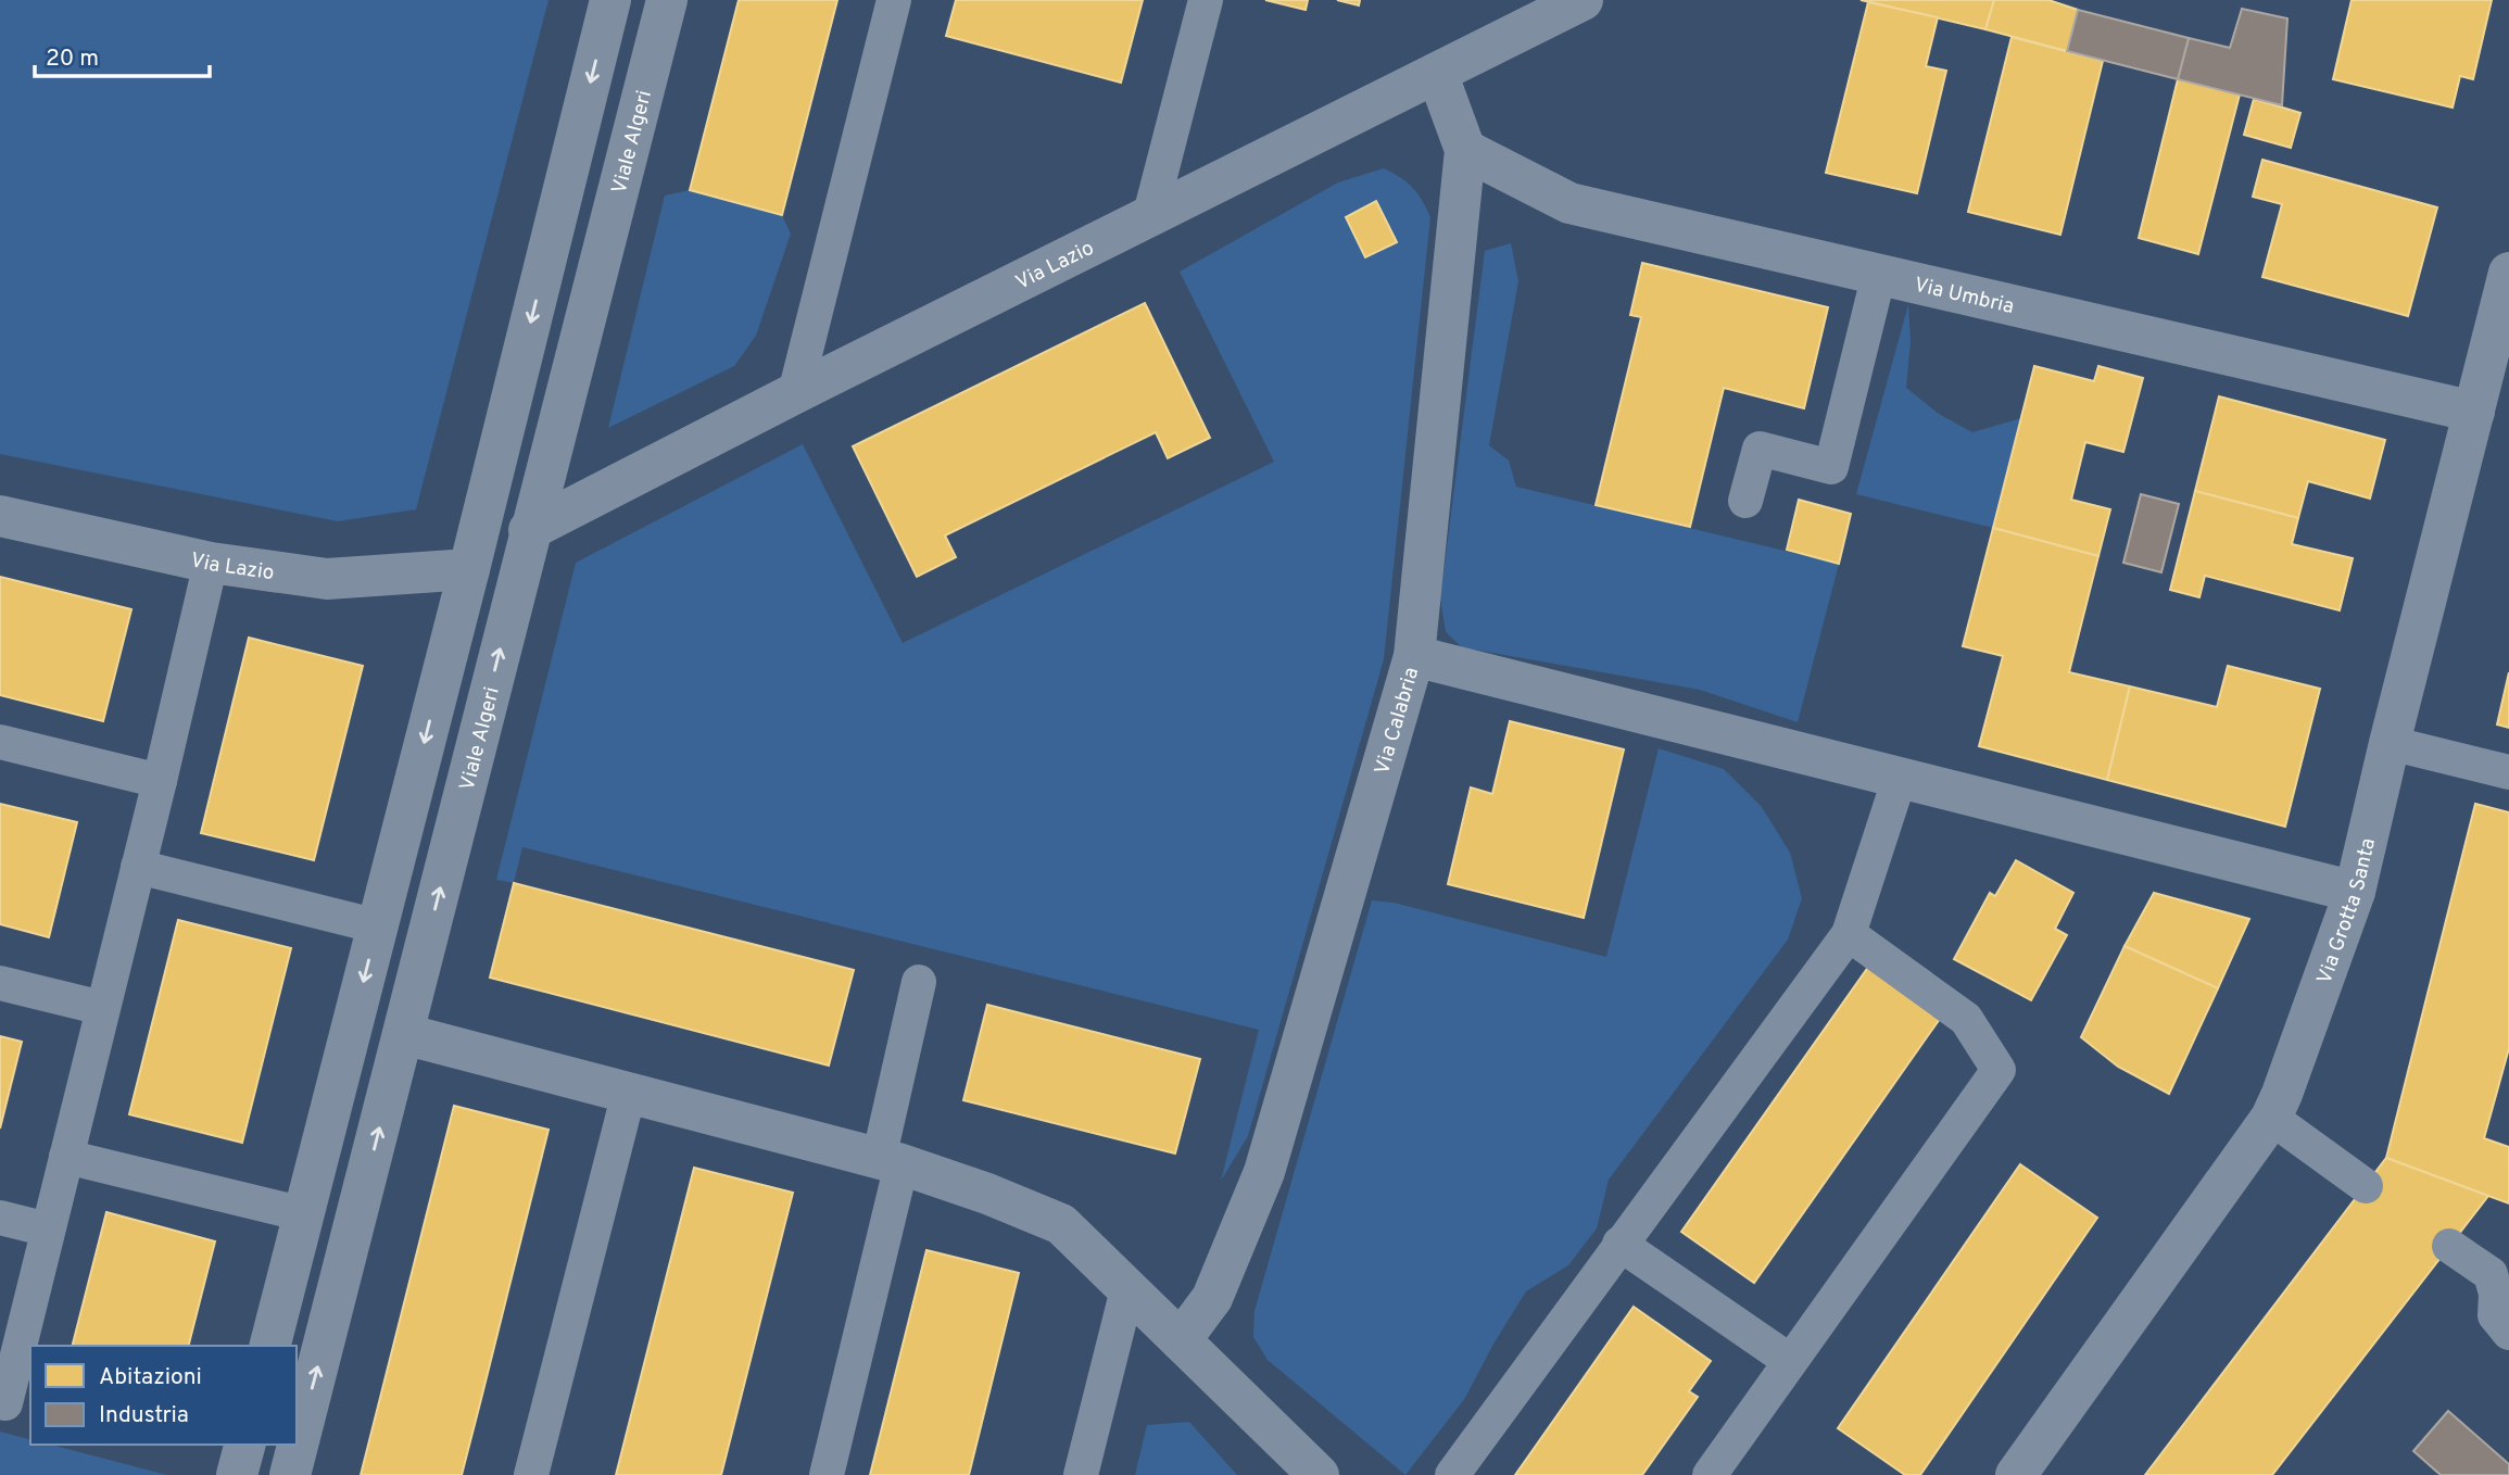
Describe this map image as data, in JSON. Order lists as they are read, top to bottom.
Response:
{
  "streets": {
    "street": [
      "Viale Algeri",
      "Via Lazio",
      "Via Umbria",
      "Via Calabria",
      "Via Grotta Santa"
    ]
  },
  "crossings": [
    ["Viale Algeri", "Via Lazio"],
    ["Via Lazio", "Via Calabria"],
    ["Via Umbria", "Via Calabria"],
    ["Via Umbria", "Via Grotta Santa"]
  ],
  "legend": ["Abitazioni", "Industria"],
  "scale_bar": "20 m"
}
